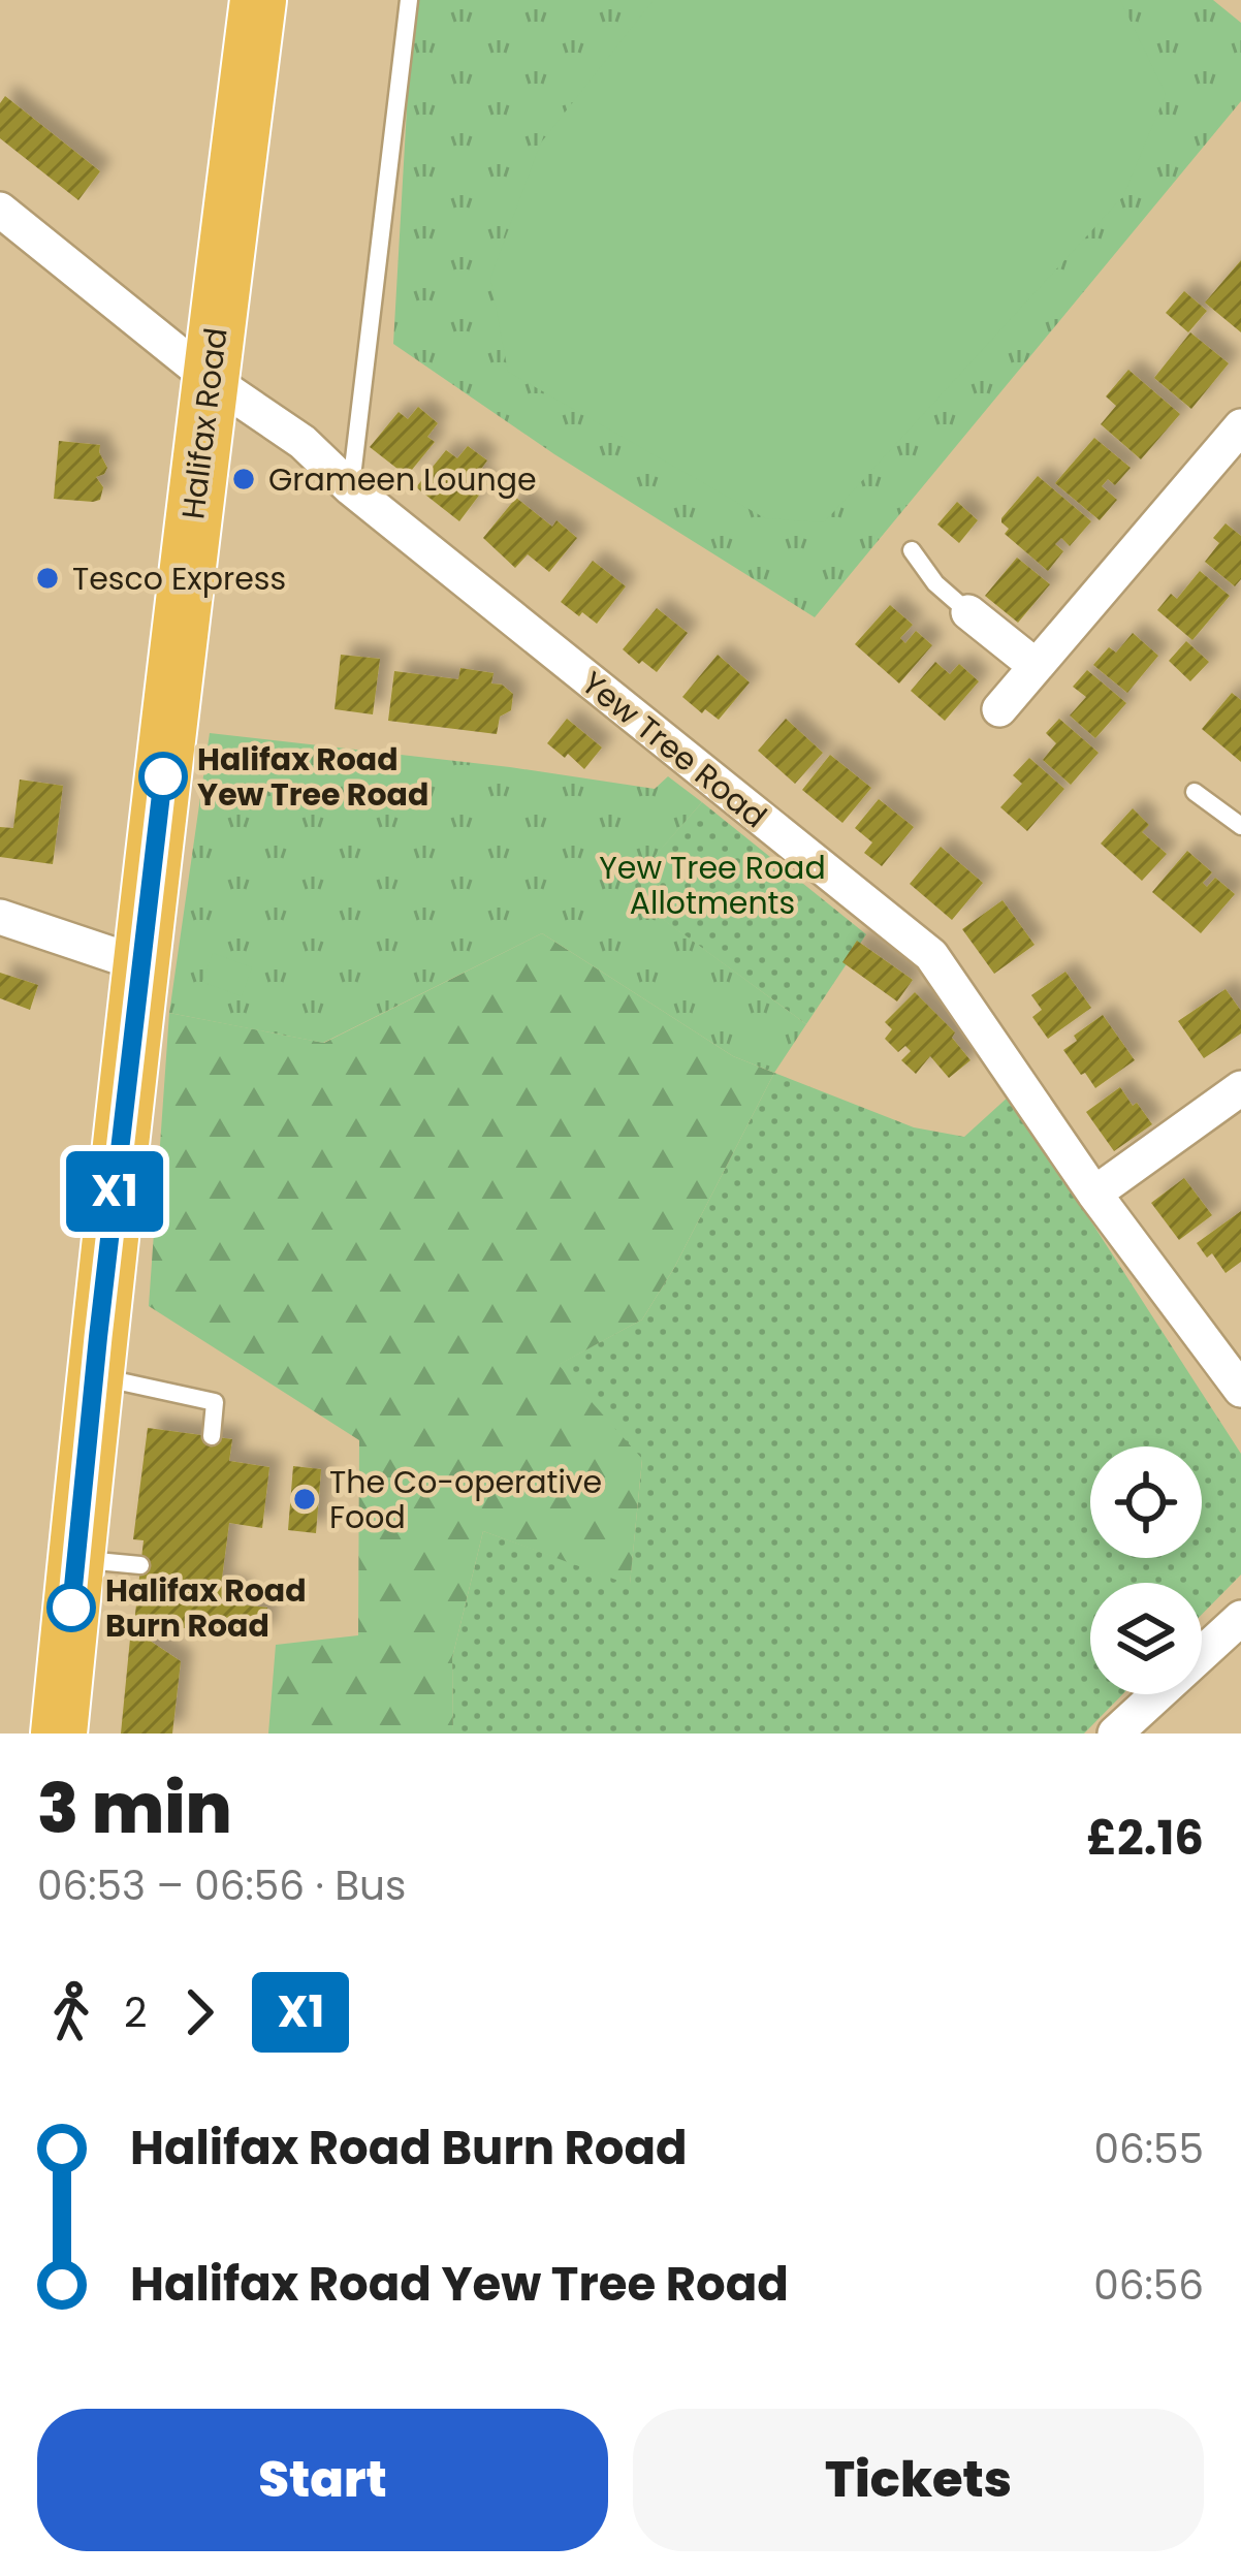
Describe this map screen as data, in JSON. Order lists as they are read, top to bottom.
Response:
{
  "streets": {
    "highway": ["Halifax Road"],
    "street": ["Yew Tree Road"]
  },
  "crossings": [
    ["Halifax Road", "Yew Tree Road"]
  ],
  "parks": ["Yew Tree Road Allotments"],
  "places": [
    "Grameen Lounge",
    "Tesco Express",
    "Halifax Road Yew Tree Road",
    "The Co-operative Food",
    "Halifax Road Burn Road"
  ],
  "lines": ["bus line X1"],
  "page": {
    "on_map": "X1",
    "heading": ["3 min", "06:53 – 06:56 · Bus", "£2.16"],
    "legs": ["2", "X1"],
    "list": [
      {
        "name": "Halifax Road Burn Road",
        "value": "06:55"
      },
      {
        "name": "Halifax Road Yew Tree Road",
        "value": "06:56"
      }
    ],
    "buttons": ["Start", "Tickets"]
  }
}
